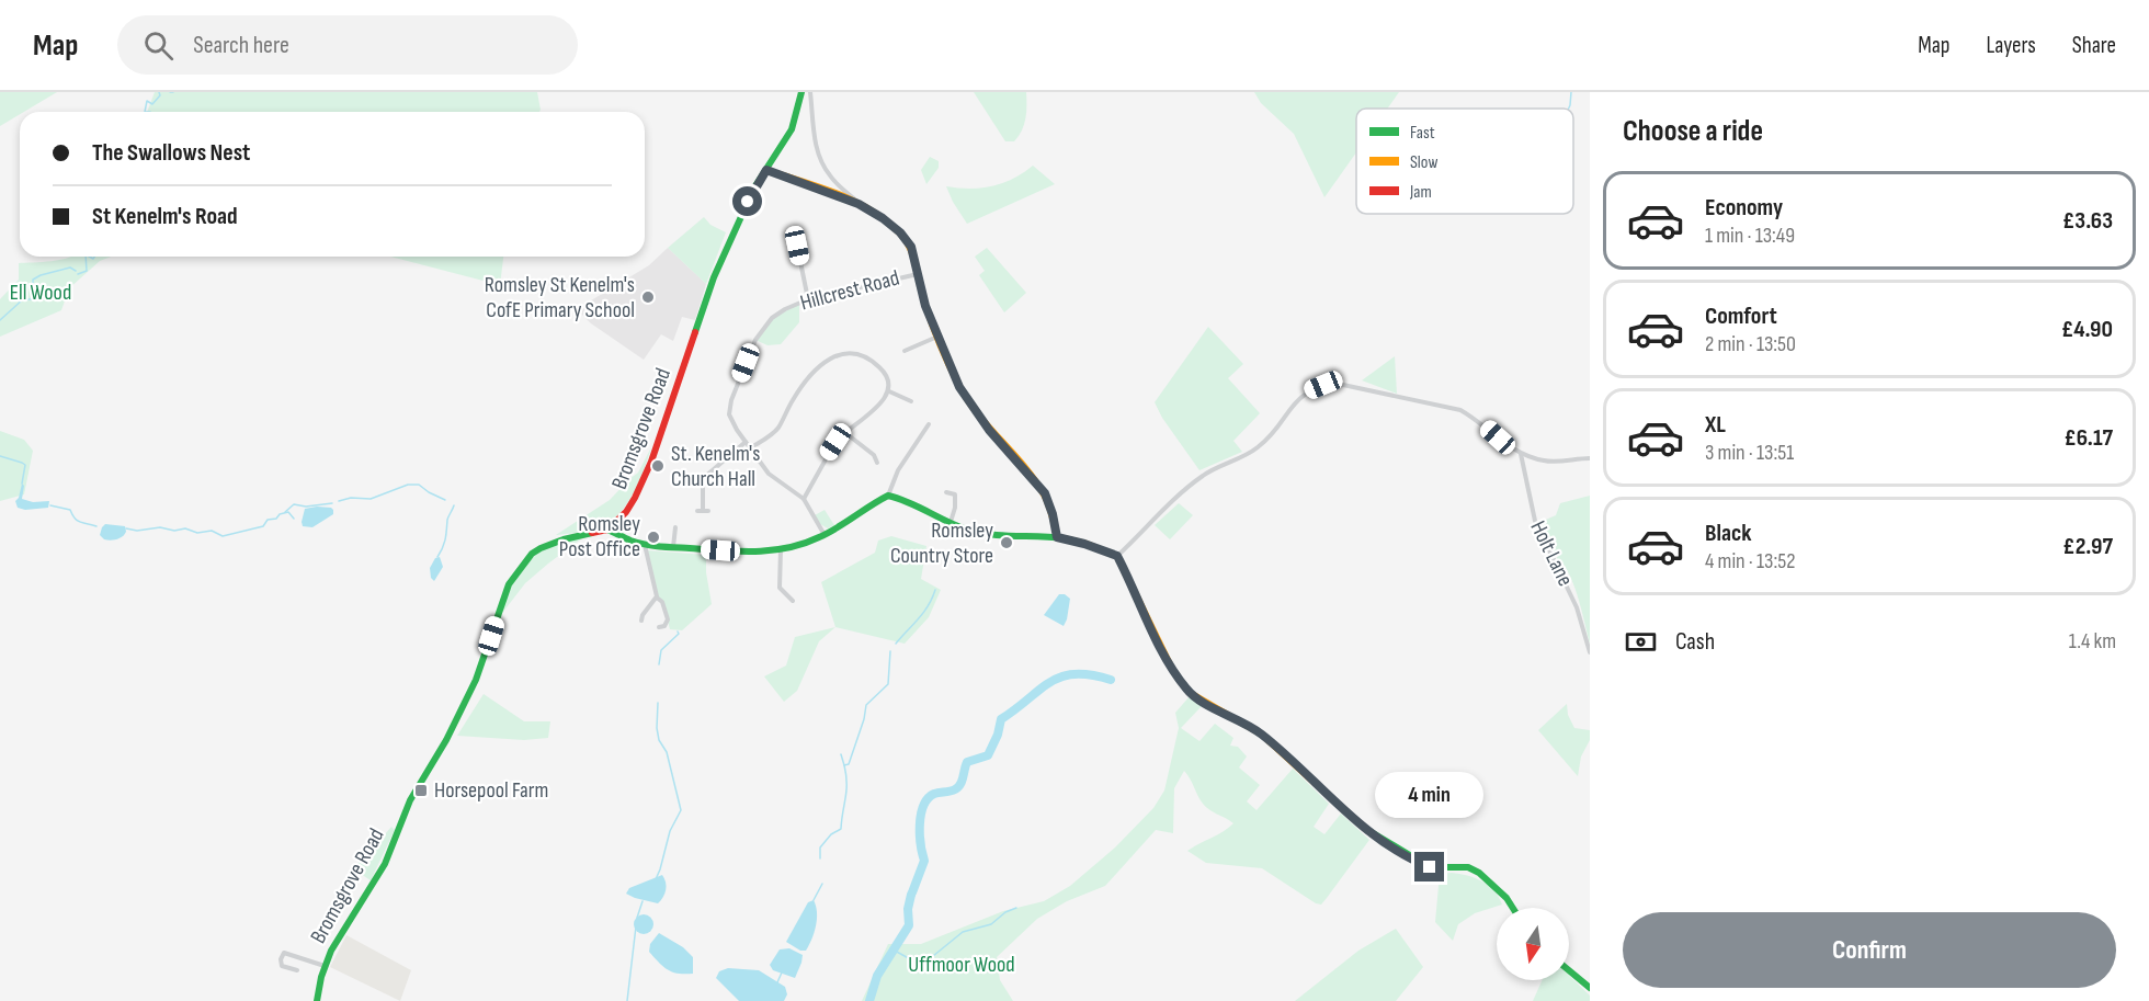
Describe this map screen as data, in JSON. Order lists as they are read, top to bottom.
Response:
{
  "streets": {
    "street": ["Hillcrest Road", "Bromsgrove Road", "Holt Lane"]
  },
  "parks": ["Ell Wood", "Uffmoor Wood"],
  "places": {
    "other": [
      "Romsley St Kenelm's CofE Primary School",
      "St. Kenelm's Church Hall",
      "Romsley Post Office",
      "Romsley Country Store"
    ],
    "transit": ["Horsepool Farm"]
  },
  "legend": ["Fast", "Slow", "Jam"],
  "north": "bottom",
  "page": {
    "header": "Map",
    "search": "Search here",
    "nav": ["Map", "Layers", "Share"],
    "heading": "Choose a ride",
    "banner": ["The Swallows Nest", "St Kenelm's Road"],
    "list": [
      {
        "name": "Economy",
        "note": "1 min · 13:49",
        "value": "£3.63"
      },
      {
        "name": "Comfort",
        "note": "2 min · 13:50",
        "value": "£4.90"
      },
      {
        "name": "XL",
        "note": "3 min · 13:51",
        "value": "£6.17"
      },
      {
        "name": "Black",
        "note": "4 min · 13:52",
        "value": "£2.97"
      }
    ],
    "pay": ["Cash", "1.4 km"],
    "bubble": "4 min",
    "buttons": "Confirm"
  }
}
